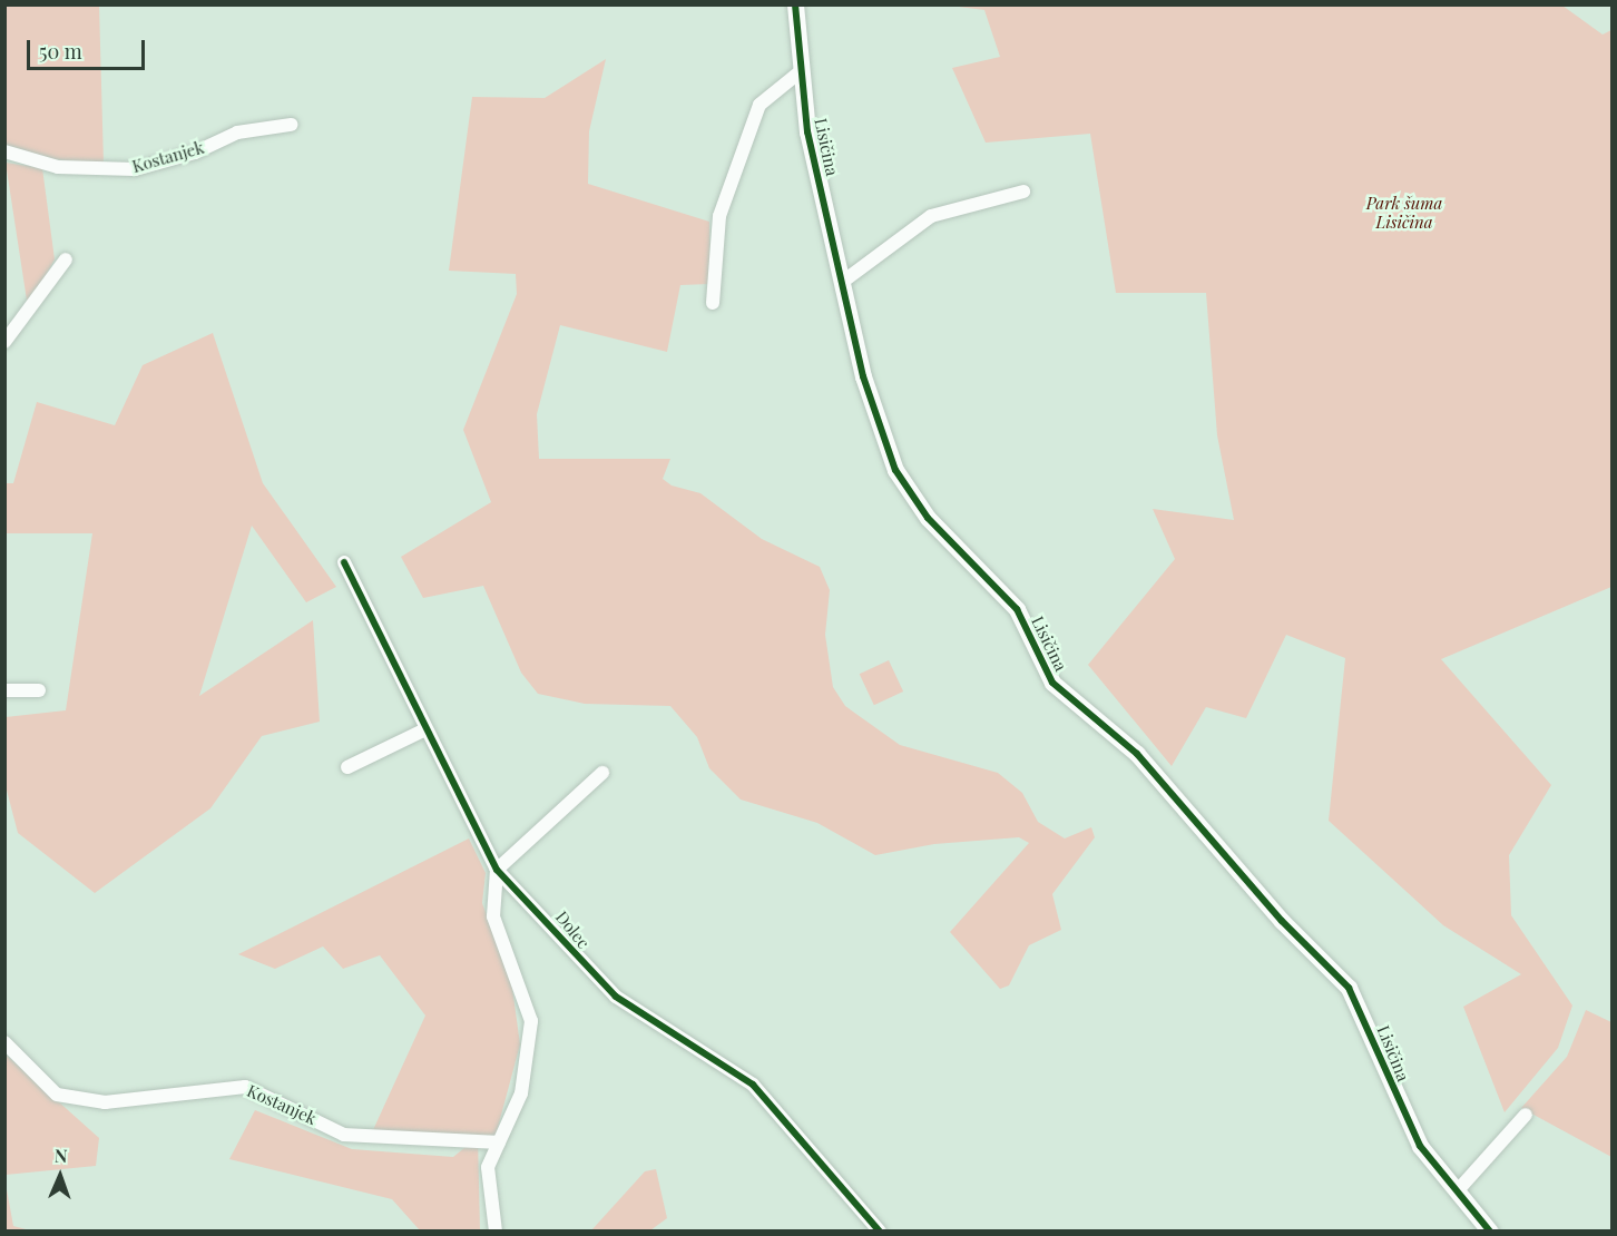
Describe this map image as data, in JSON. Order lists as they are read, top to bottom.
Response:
{
  "streets": {
    "street": ["Lisičina", "Kostanjek", "Dolec"]
  },
  "parks": ["Park šuma Lisičina"],
  "scale_bar": "50 m",
  "north": "top"
}
